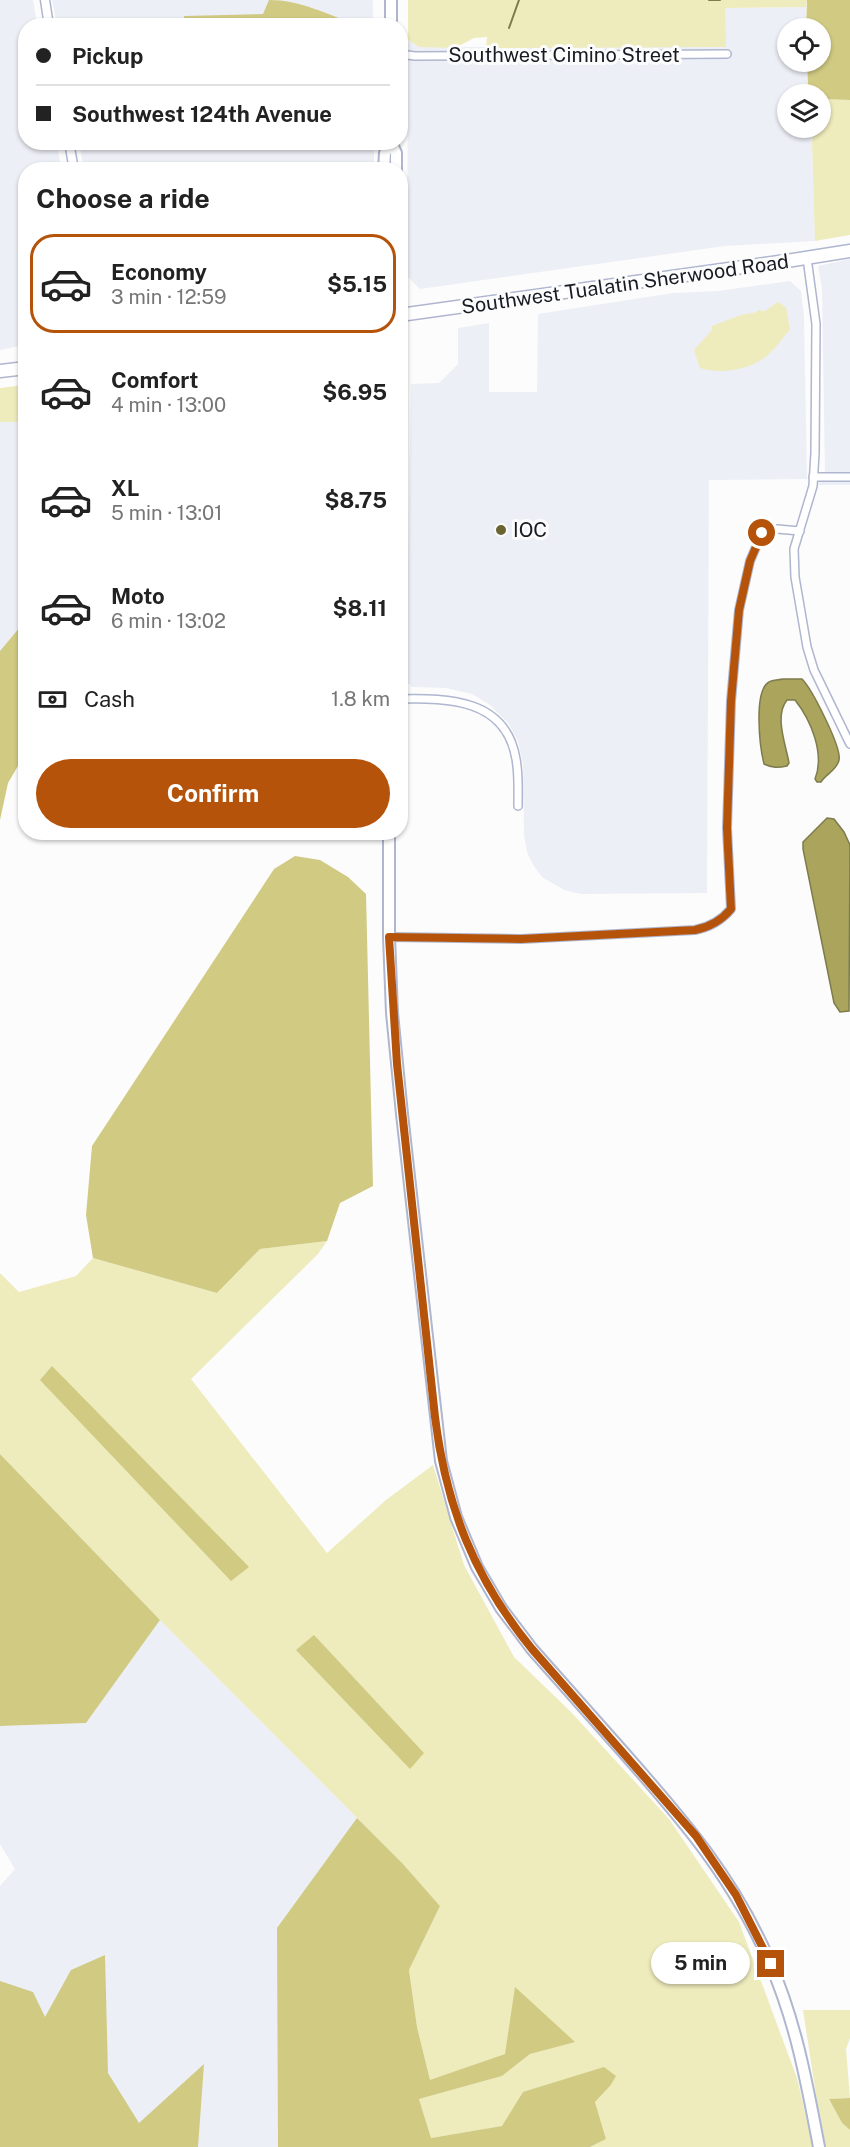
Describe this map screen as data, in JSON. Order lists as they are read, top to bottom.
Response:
{
  "streets": {
    "highway": ["Southwest Tualatin Sherwood Road"],
    "street": ["Southwest Cimino Street"]
  },
  "places": ["IOC"],
  "page": {
    "banner": ["Pickup", "Southwest 124th Avenue"],
    "heading": "Choose a ride",
    "list": [
      {
        "name": "Economy",
        "note": "3 min · 12:59",
        "value": "$5.15"
      },
      {
        "name": "Comfort",
        "note": "4 min · 13:00",
        "value": "$6.95"
      },
      {
        "name": "XL",
        "note": "5 min · 13:01",
        "value": "$8.75"
      },
      {
        "name": "Moto",
        "note": "6 min · 13:02",
        "value": "$8.11"
      }
    ],
    "pay": ["Cash", "1.8 km"],
    "buttons": "Confirm",
    "bubble": "5 min"
  }
}
